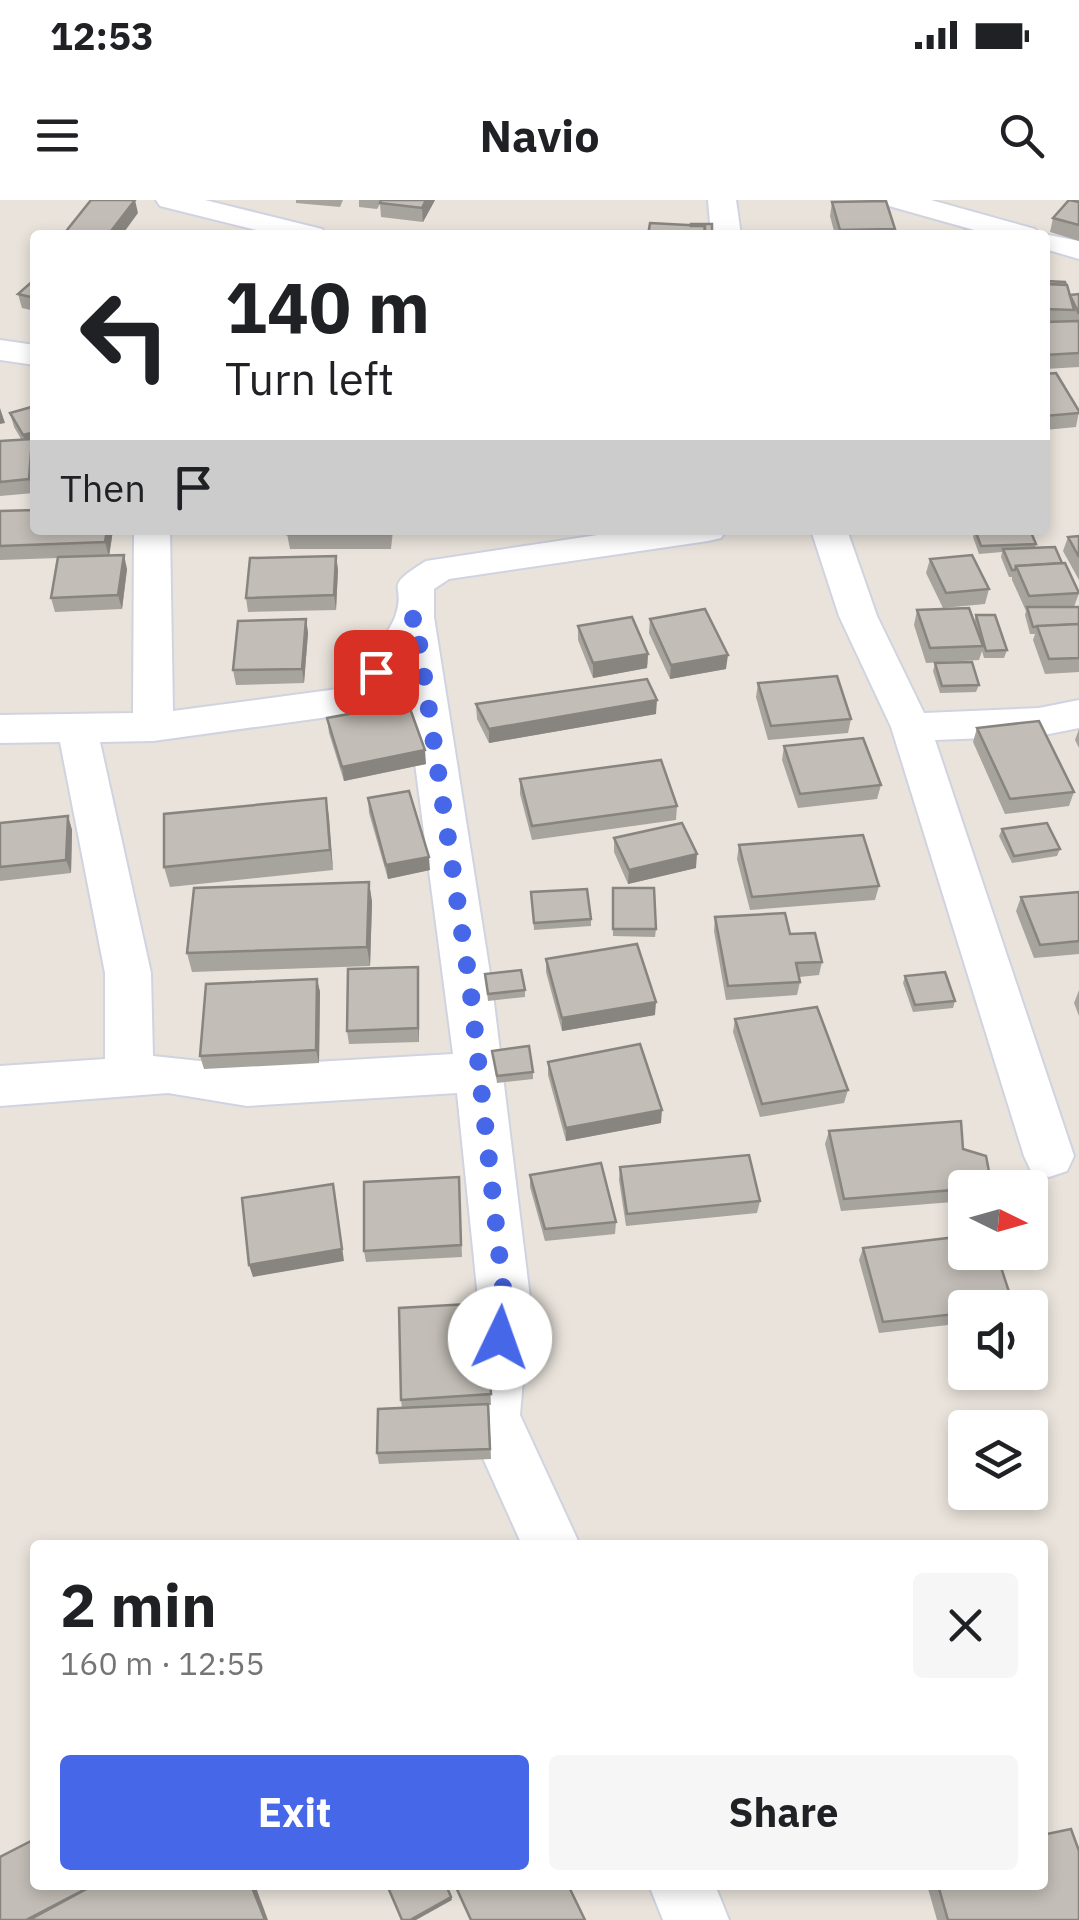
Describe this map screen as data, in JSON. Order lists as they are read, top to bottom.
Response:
{
  "north": "right",
  "page": {
    "status": "12:53",
    "header": "Navio",
    "turn": ["140 m", "Turn left"],
    "then": "Then",
    "heading": ["2 min", "160 m · 12:55"],
    "buttons": ["Exit", "Share"]
  }
}
